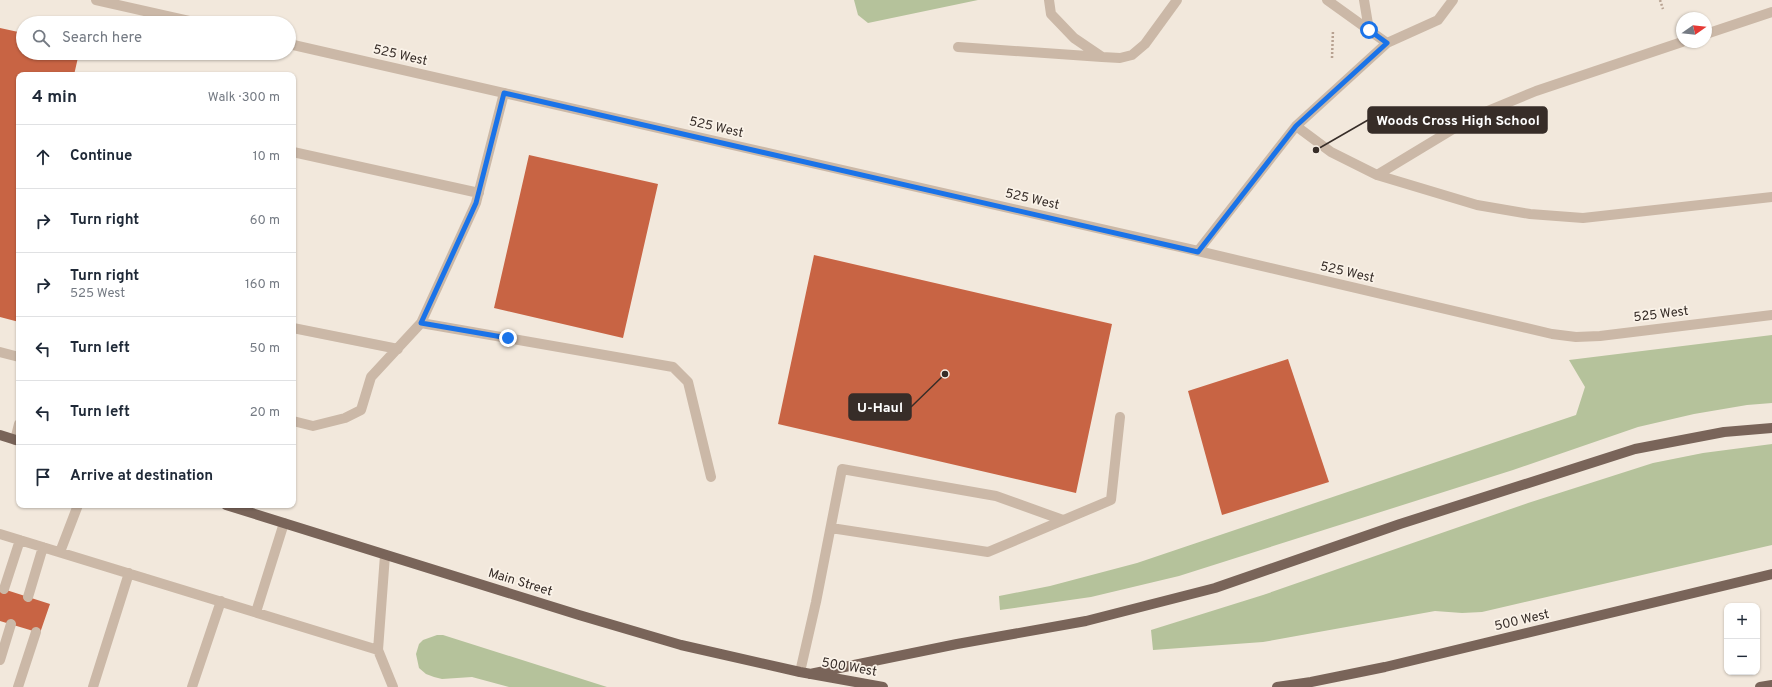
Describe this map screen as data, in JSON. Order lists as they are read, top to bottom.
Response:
{
  "streets": {
    "main road": ["Main Street", "500 West"],
    "street": ["525 West"]
  },
  "crossings": [
    ["Main Street", "500 West"]
  ],
  "places": ["Woods Cross High School", "U-Haul"],
  "north": "right",
  "page": {
    "search": "Search here",
    "heading": ["4 min", "Walk · 300 m"],
    "list": [
      ["Continue", "10 m"],
      ["Turn right", "60 m"],
      ["Turn right", "525 West", "160 m"],
      ["Turn left", "50 m"],
      ["Turn left", "20 m"],
      "Arrive at destination"
    ],
    "map_buttons": ["+", "−"]
  }
}
